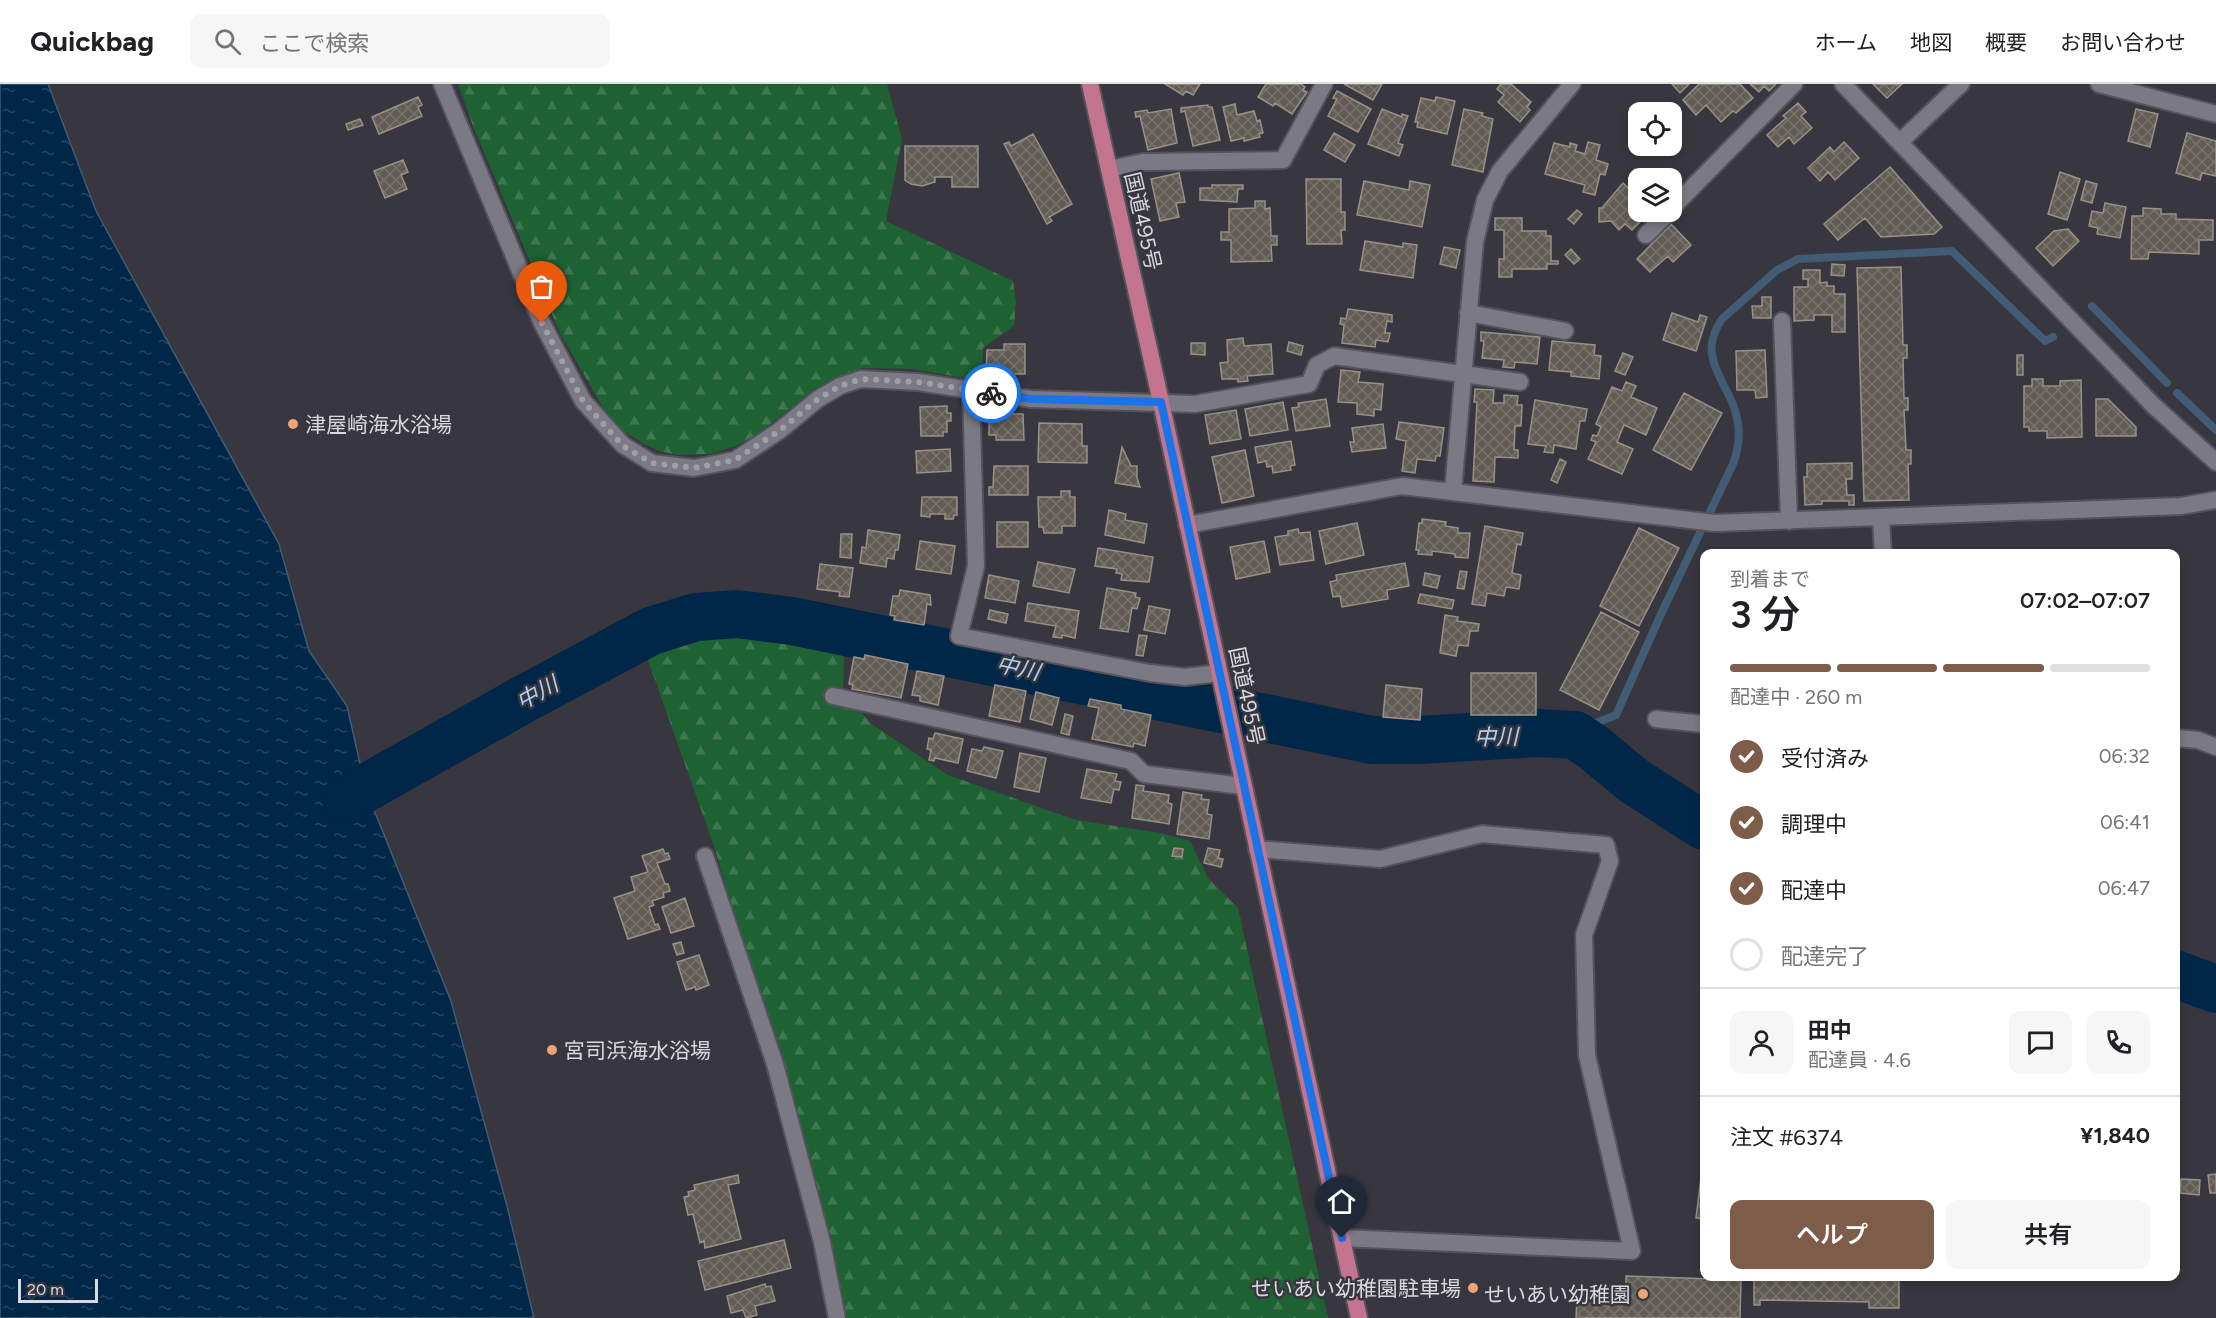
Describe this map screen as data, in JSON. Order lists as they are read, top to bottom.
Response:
{
  "streets": {
    "highway": ["国道495号"]
  },
  "water": ["中川"],
  "places": [
    "津屋崎海水浴場",
    "宮司浜海水浴場",
    "せいあい幼稚園駐車場",
    "せいあい幼稚園"
  ],
  "scale_bar": "20 m",
  "page": {
    "header": "Quickbag",
    "search": "ここで検索",
    "nav": [
      "ホーム",
      "地図",
      "概要",
      "お問い合わせ"
    ],
    "heading": ["3 分", "到着まで", "07:02–07:07"],
    "panel": [
      "田中",
      "配達員 · 4.6",
      "注文 #6374",
      "¥1,840"
    ],
    "bar": "配達中 · 260 m",
    "list": [
      ["受付済み", "06:32"],
      ["調理中", "06:41"],
      ["配達中", "06:47"],
      "配達完了"
    ],
    "buttons": ["ヘルプ", "共有"],
    "scale": "20 m"
  }
}
